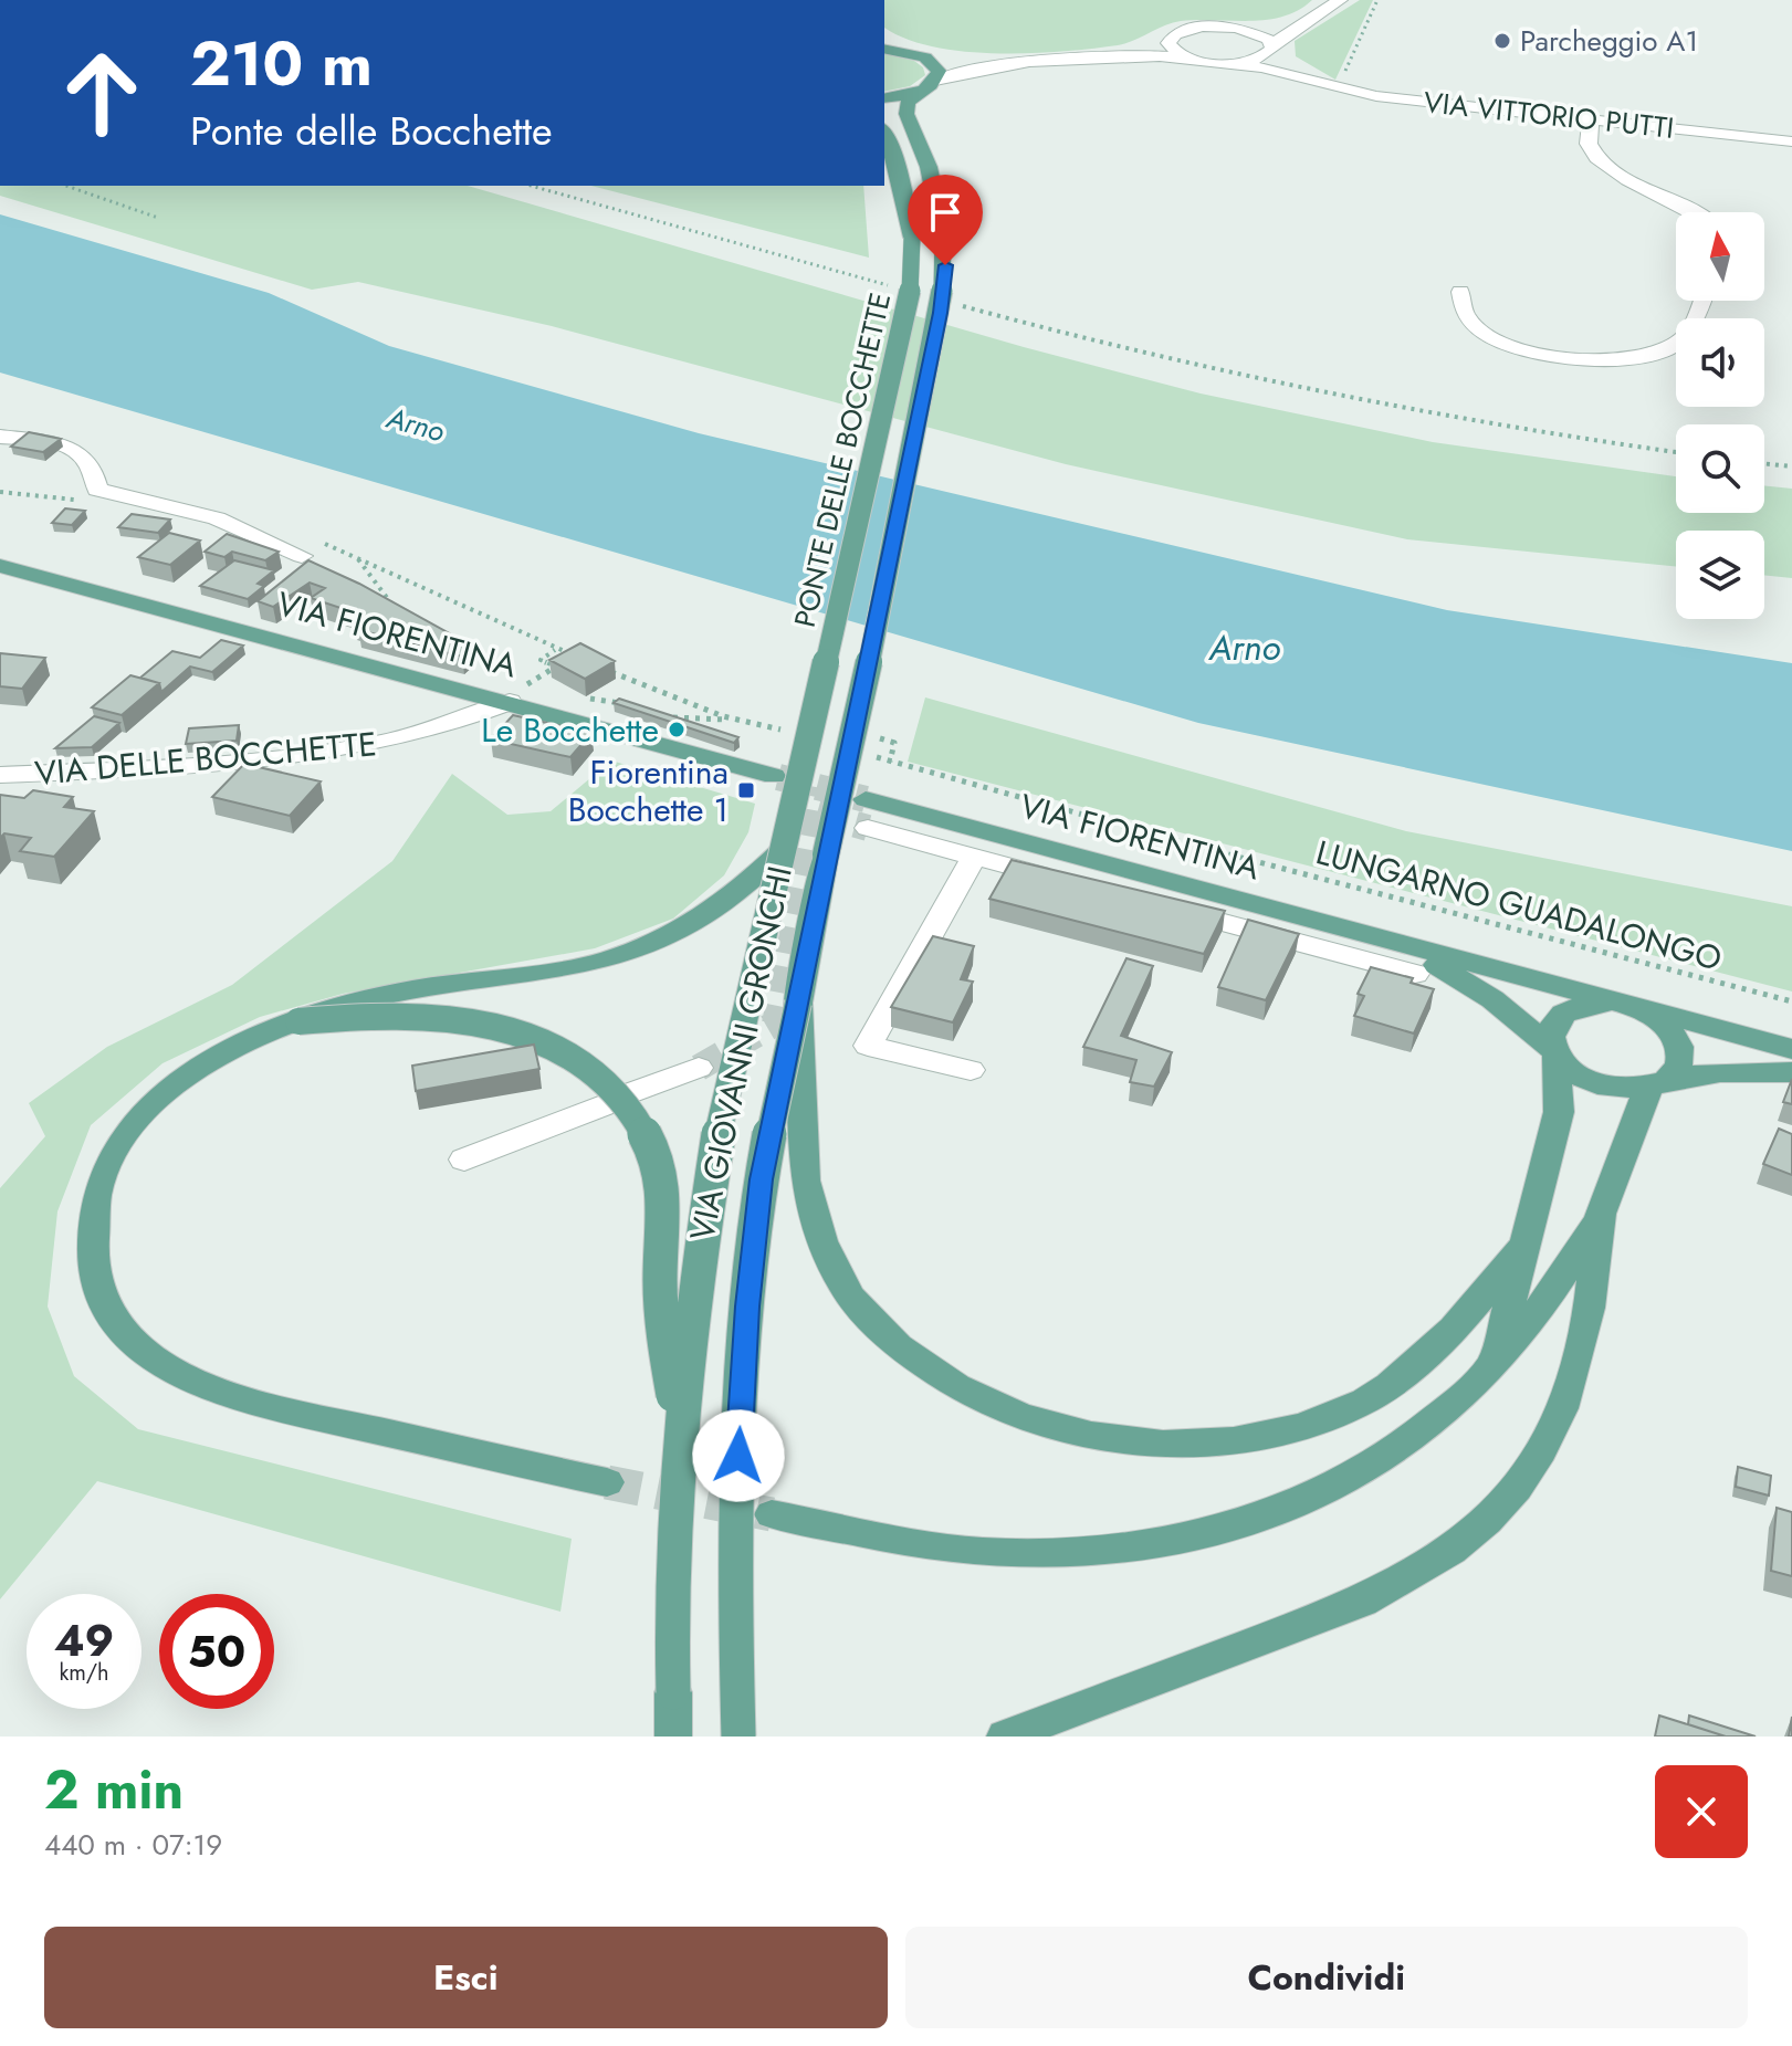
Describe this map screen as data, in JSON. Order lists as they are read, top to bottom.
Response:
{
  "streets": {
    "main road": ["PONTE DELLE BOCCHETTE", "VIA FIORENTINA", "VIA GIOVANNI GRONCHI"],
    "street": ["VIA VITTORIO PUTTI", "VIA DELLE BOCCHETTE"],
    "path": ["LUNGARNO GUADALONGO"]
  },
  "crossings": [
    ["PONTE DELLE BOCCHETTE", "VIA GIOVANNI GRONCHI"],
    ["VIA FIORENTINA", "VIA DELLE BOCCHETTE"]
  ],
  "water": ["Arno"],
  "places": {
    "other": ["Parcheggio A1", "Le Bocchette"],
    "transit": ["Fiorentina Bocchette 1"]
  },
  "north": "top",
  "page": {
    "turn": ["210 m", "Ponte delle Bocchette"],
    "speed": "49 km/h",
    "limit": "50",
    "heading": ["2 min", "440 m · 07:19"],
    "buttons": ["Esci", "Condividi"]
  }
}
